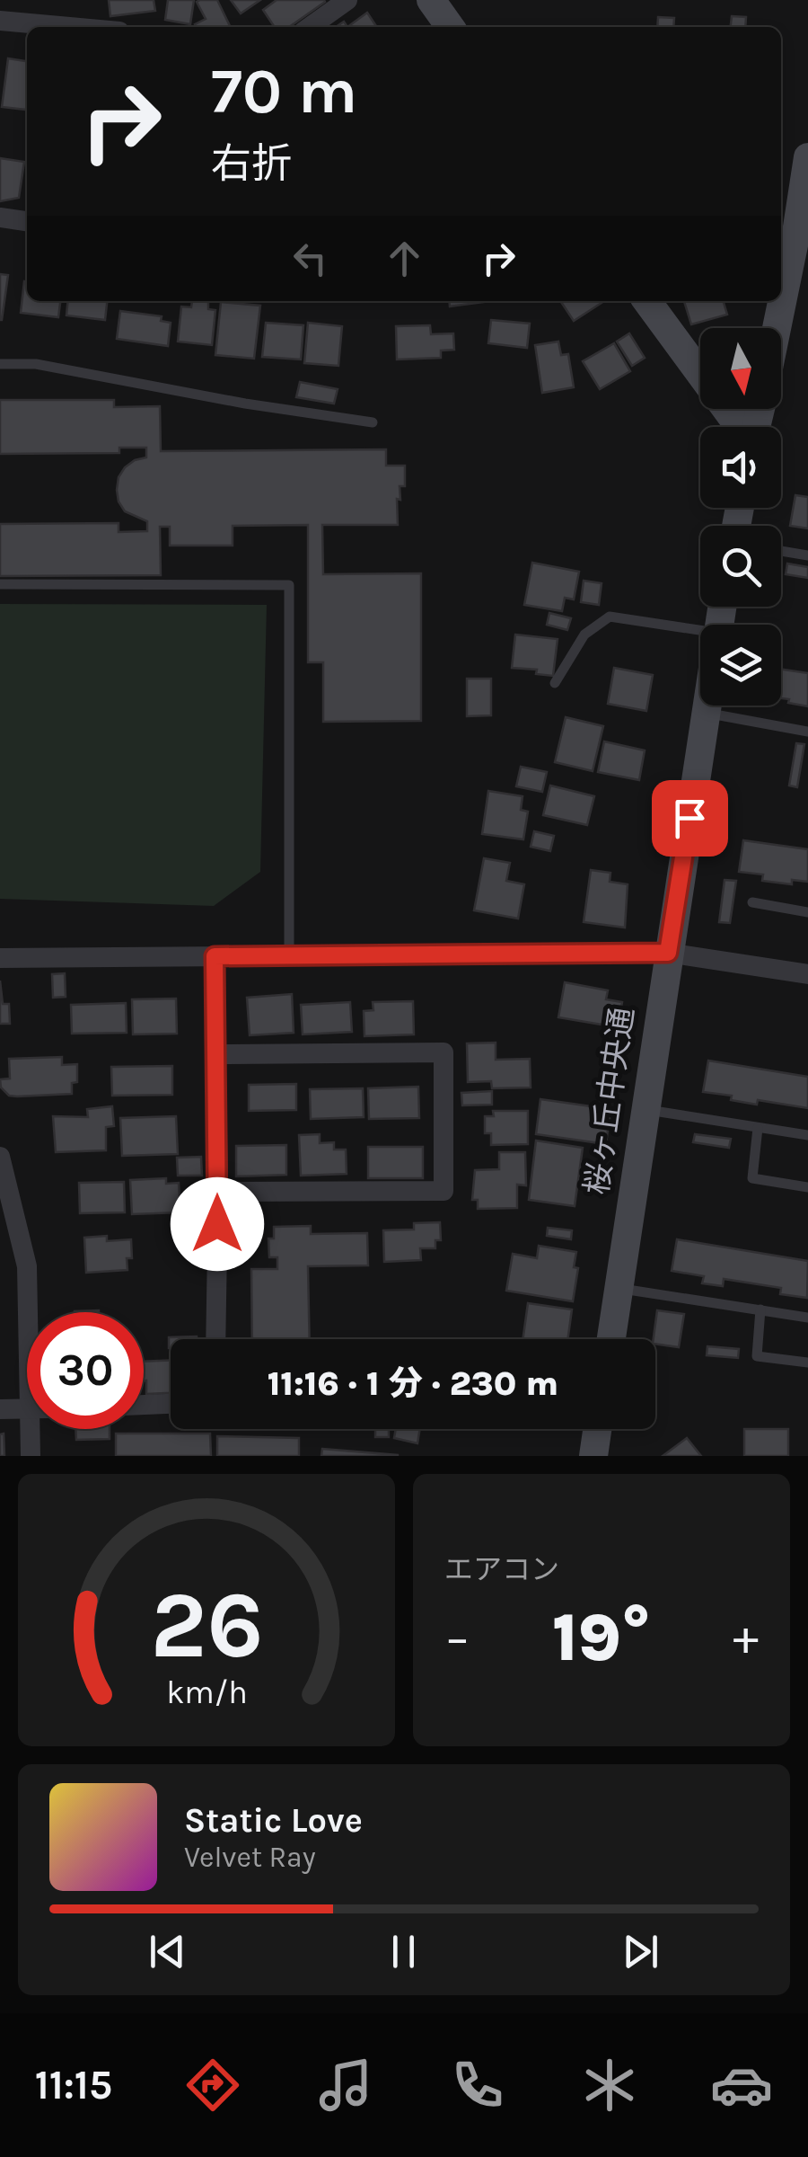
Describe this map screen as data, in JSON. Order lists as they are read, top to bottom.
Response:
{
  "streets": {
    "street": ["桜ヶ丘中央通"]
  },
  "north": "bottom",
  "page": {
    "turn": ["70 m", "右折"],
    "limit": "30",
    "trip": "11:16 · 1 分 · 230 m",
    "tile": "エアコン",
    "heat": ["−", "19°", "+"],
    "song": ["Static Love", "Velvet Ray"],
    "tabs": "11:15",
    "gauge": ["26", "km/h"]
  }
}
